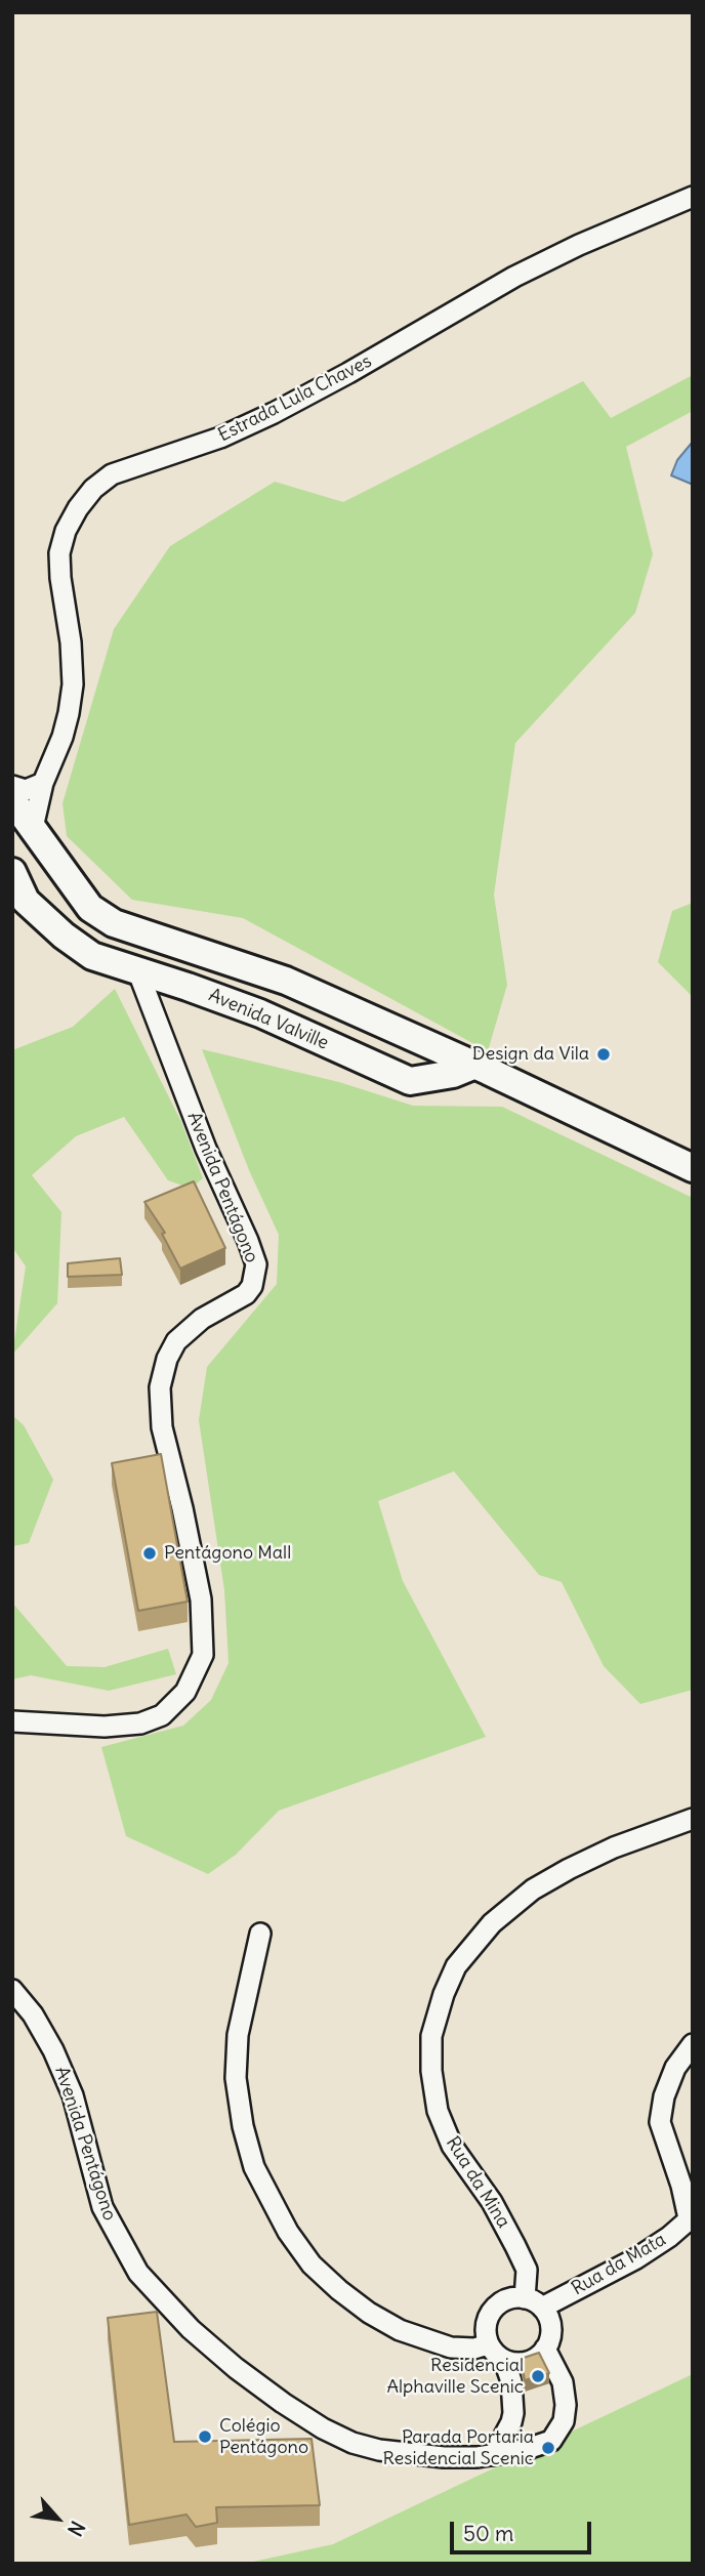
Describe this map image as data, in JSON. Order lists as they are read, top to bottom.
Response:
{
  "streets": {
    "main road": ["Avenida Valville"],
    "street": [
      "Estrada Lula Chaves",
      "Avenida Pentágono",
      "Rua da Mina",
      "Rua da Mata"
    ]
  },
  "crossings": [
    ["Avenida Valville", "Avenida Pentágono"],
    ["Avenida Pentágono", "Rua da Mina"],
    ["Avenida Pentágono", "Rua da Mata"],
    ["Rua da Mina", "Rua da Mata"]
  ],
  "places": [
    "Design da Vila",
    "Pentágono Mall",
    "Residencial Alphaville Scenic",
    "Colégio Pentágono",
    "Parada Portaria Residencial Scenic"
  ],
  "scale_bar": "50 m",
  "north": "bottom right"
}
